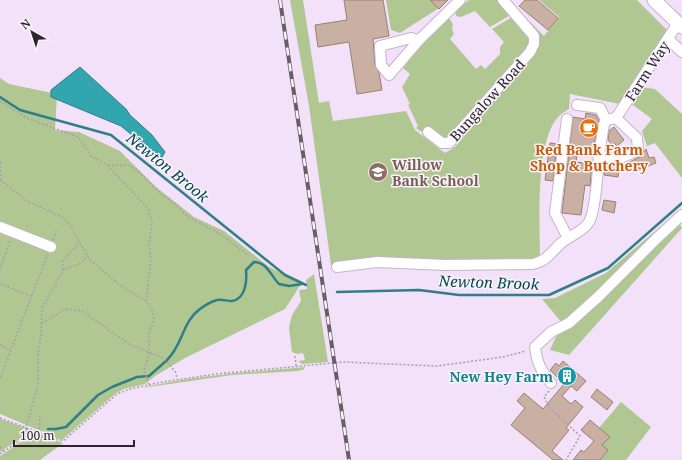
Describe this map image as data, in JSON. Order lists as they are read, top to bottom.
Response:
{
  "streets": {
    "street": ["Farm Way", "Bungalow Road"]
  },
  "water": ["Newton Brook"],
  "places": {
    "cafe": ["Red Bank Farm Shop & Butchery"],
    "school or university": ["Willow Bank School"],
    "building": ["New Hey Farm"]
  },
  "scale_bar": "100 m",
  "north": "top left"
}
